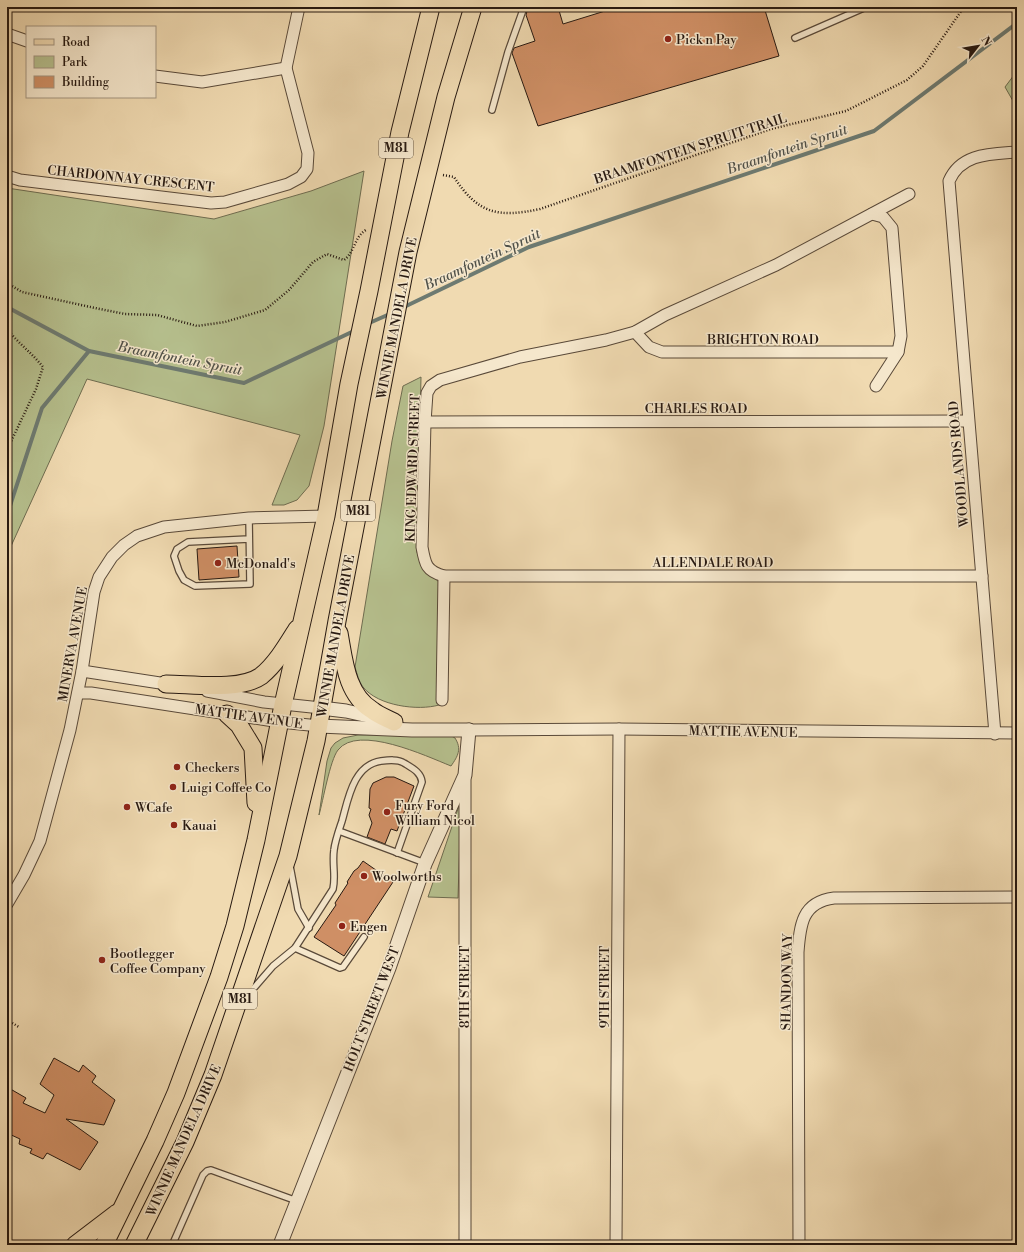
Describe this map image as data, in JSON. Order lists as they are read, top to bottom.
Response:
{
  "streets": {
    "main road": ["M81", "WINNIE MANDELA DRIVE"],
    "street": [
      "CHARDONNAY CRESCENT",
      "BRIGHTON ROAD",
      "CHARLES ROAD",
      "WOODLANDS ROAD",
      "KING EDWARD STREET",
      "ALLENDALE ROAD",
      "MINERVA AVENUE",
      "MATTIE AVENUE",
      "SHANDON WAY",
      "8TH STREET",
      "9TH STREET",
      "HOLT STREET WEST"
    ],
    "path": ["BRAAMFONTEIN SPRUIT TRAIL"]
  },
  "crossings": [
    ["WINNIE MANDELA DRIVE", "MINERVA AVENUE"],
    ["WINNIE MANDELA DRIVE", "MATTIE AVENUE"],
    ["BRIGHTON ROAD", "KING EDWARD STREET"],
    ["CHARLES ROAD", "WOODLANDS ROAD"],
    ["CHARLES ROAD", "KING EDWARD STREET"],
    ["WOODLANDS ROAD", "ALLENDALE ROAD"],
    ["WOODLANDS ROAD", "MATTIE AVENUE"],
    ["KING EDWARD STREET", "ALLENDALE ROAD"],
    ["MINERVA AVENUE", "MATTIE AVENUE"],
    ["MATTIE AVENUE", "8TH STREET"],
    ["MATTIE AVENUE", "9TH STREET"],
    ["8TH STREET", "HOLT STREET WEST"]
  ],
  "water": ["Braamfontein Spruit"],
  "places": [
    "Pick n Pay",
    "McDonald's",
    "Checkers",
    "Luigi Coffee Co",
    "WCafe",
    "Fury Ford William Nicol",
    "Kauai",
    "Woolworths",
    "Engen",
    "Bootlegger Coffee Company"
  ],
  "legend": ["Road", "Park", "Building"],
  "north": "top right"
}
